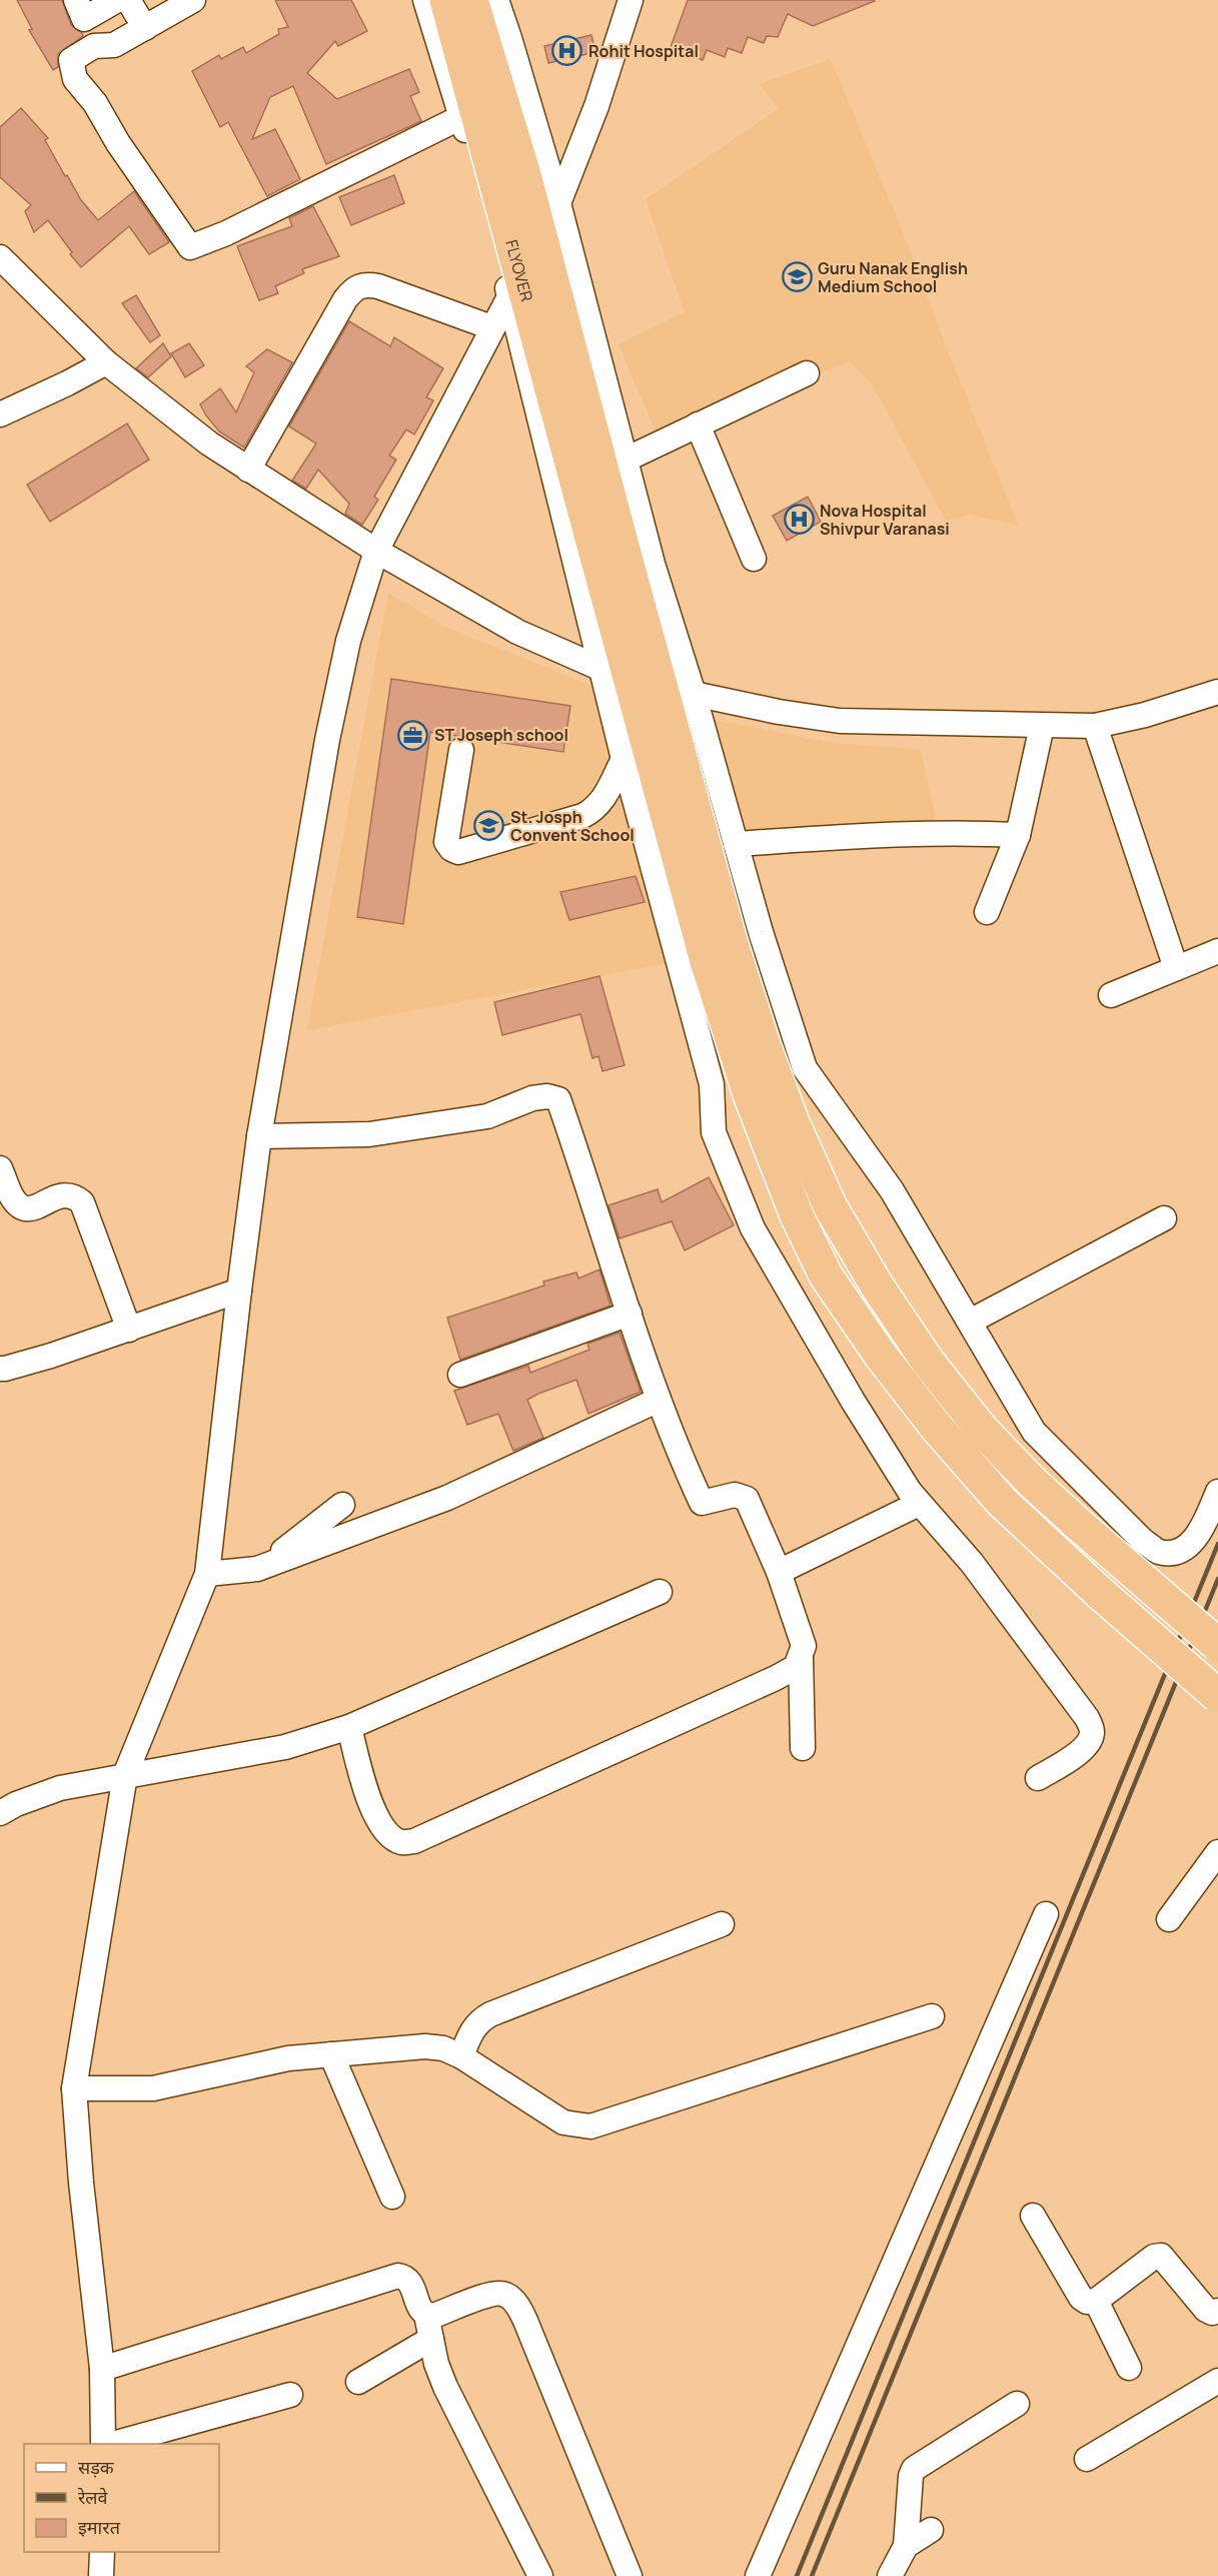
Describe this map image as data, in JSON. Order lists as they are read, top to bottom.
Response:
{
  "streets": {
    "highway": ["FLYOVER"]
  },
  "places": {
    "hospital": ["Rohit Hospital", "Nova Hospital Shivpur Varanasi"],
    "school or university": ["Guru Nanak English Medium School", "St. Josph Convent School"],
    "office": ["ST Joseph school"]
  },
  "legend": ["सड़क", "रेलवे", "इमारत"]
}
